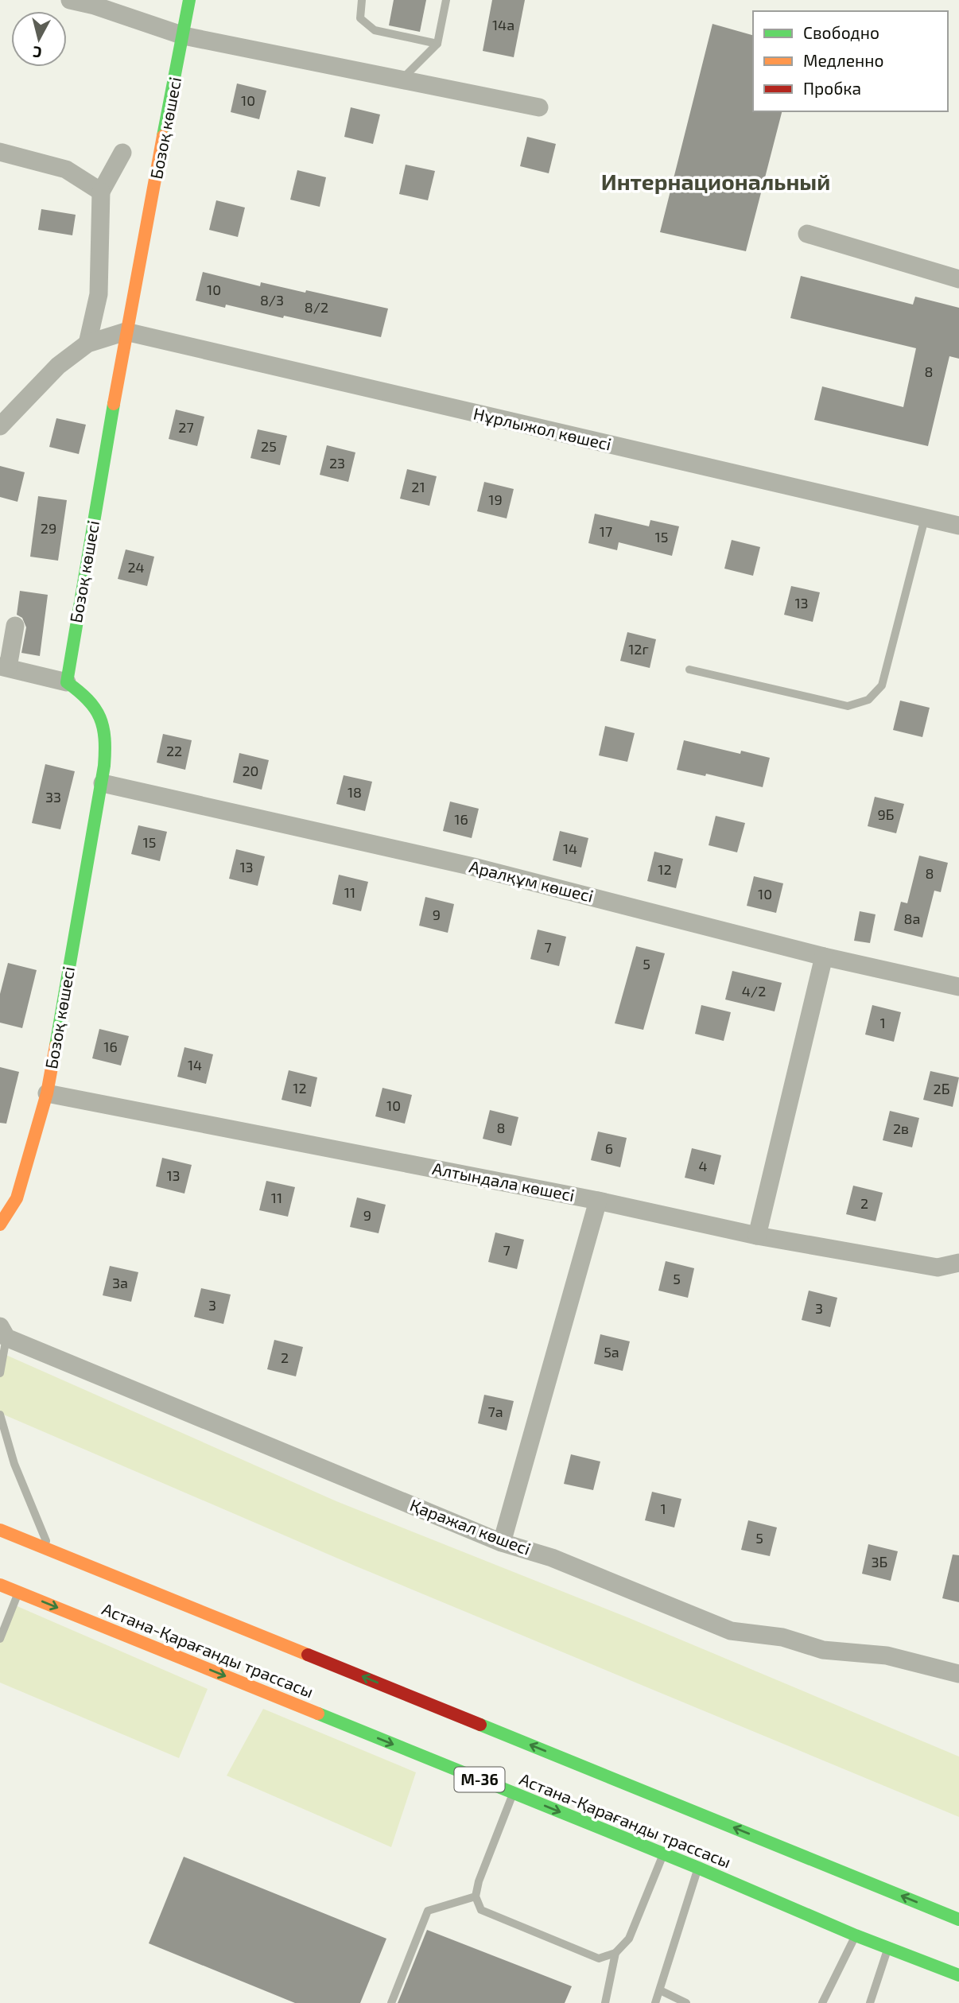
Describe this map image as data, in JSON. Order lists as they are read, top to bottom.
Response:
{
  "streets": {
    "main road": ["Бозоқ көшесі", "Астана-Қарағанды трассасы", "M-36"],
    "street": [
      "Нұрлыжол көшесі",
      "Аралқұм көшесі",
      "Алтындала көшесі",
      "Қаражал көшесі"
    ]
  },
  "crossings": [
    ["Бозоқ көшесі", "Нұрлыжол көшесі"],
    ["Бозоқ көшесі", "Аралқұм көшесі"],
    ["Бозоқ көшесі", "Алтындала көшесі"]
  ],
  "districts": ["Интернациональный"],
  "house_numbers": [
    "14а",
    "10",
    "10",
    "8/3",
    "8/2",
    "8",
    "27",
    "25",
    "23",
    "21",
    "19",
    "29",
    "17",
    "15",
    "24",
    "13",
    "12г",
    "22",
    "20",
    "18",
    "33",
    "9Б",
    "16",
    "15",
    "14",
    "13",
    "12",
    "8",
    "11",
    "10",
    "9",
    "8а",
    "7",
    "5",
    "4/2",
    "1",
    "16",
    "14",
    "12",
    "2Б",
    "10",
    "8",
    "2в",
    "6",
    "4",
    "13",
    "11",
    "2",
    "9",
    "7",
    "5",
    "3а",
    "3",
    "3",
    "5а",
    "2",
    "7а",
    "1",
    "5",
    "3Б"
  ],
  "legend": ["Свободно", "Медленно", "Пробка"],
  "north": "bottom"
}
